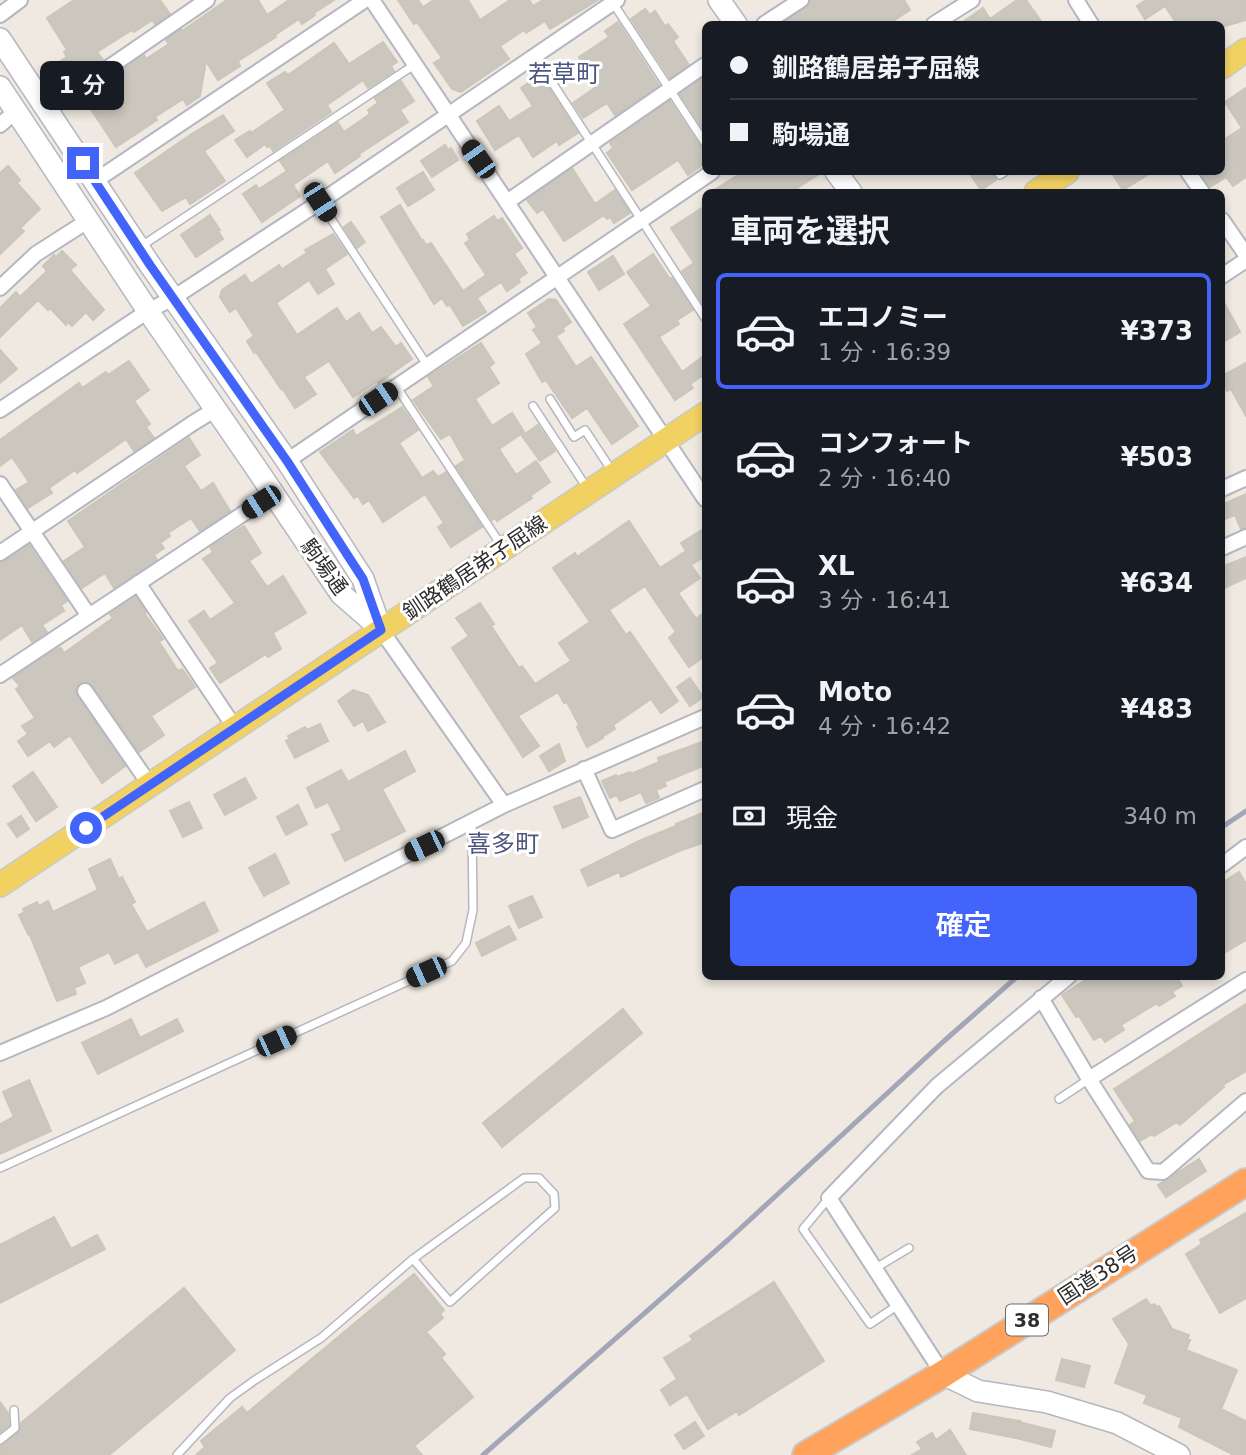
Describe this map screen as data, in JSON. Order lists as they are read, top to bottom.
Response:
{
  "streets": {
    "highway": ["国道38号", "38"],
    "main road": ["釧路鶴居弟子屈線"],
    "street": ["駒場通"]
  },
  "crossings": [
    ["駒場通", "釧路鶴居弟子屈線"]
  ],
  "districts": ["若草町", "喜多町"],
  "page": {
    "banner": ["釧路鶴居弟子屈線", "駒場通"],
    "bubble": "1 分",
    "heading": "車両を選択",
    "list": [
      {
        "name": "エコノミー",
        "note": "1 分 · 16:39",
        "value": "¥373"
      },
      {
        "name": "コンフォート",
        "note": "2 分 · 16:40",
        "value": "¥503"
      },
      {
        "name": "XL",
        "note": "3 分 · 16:41",
        "value": "¥634"
      },
      {
        "name": "Moto",
        "note": "4 分 · 16:42",
        "value": "¥483"
      }
    ],
    "pay": ["現金", "340 m"],
    "buttons": "確定"
  }
}
